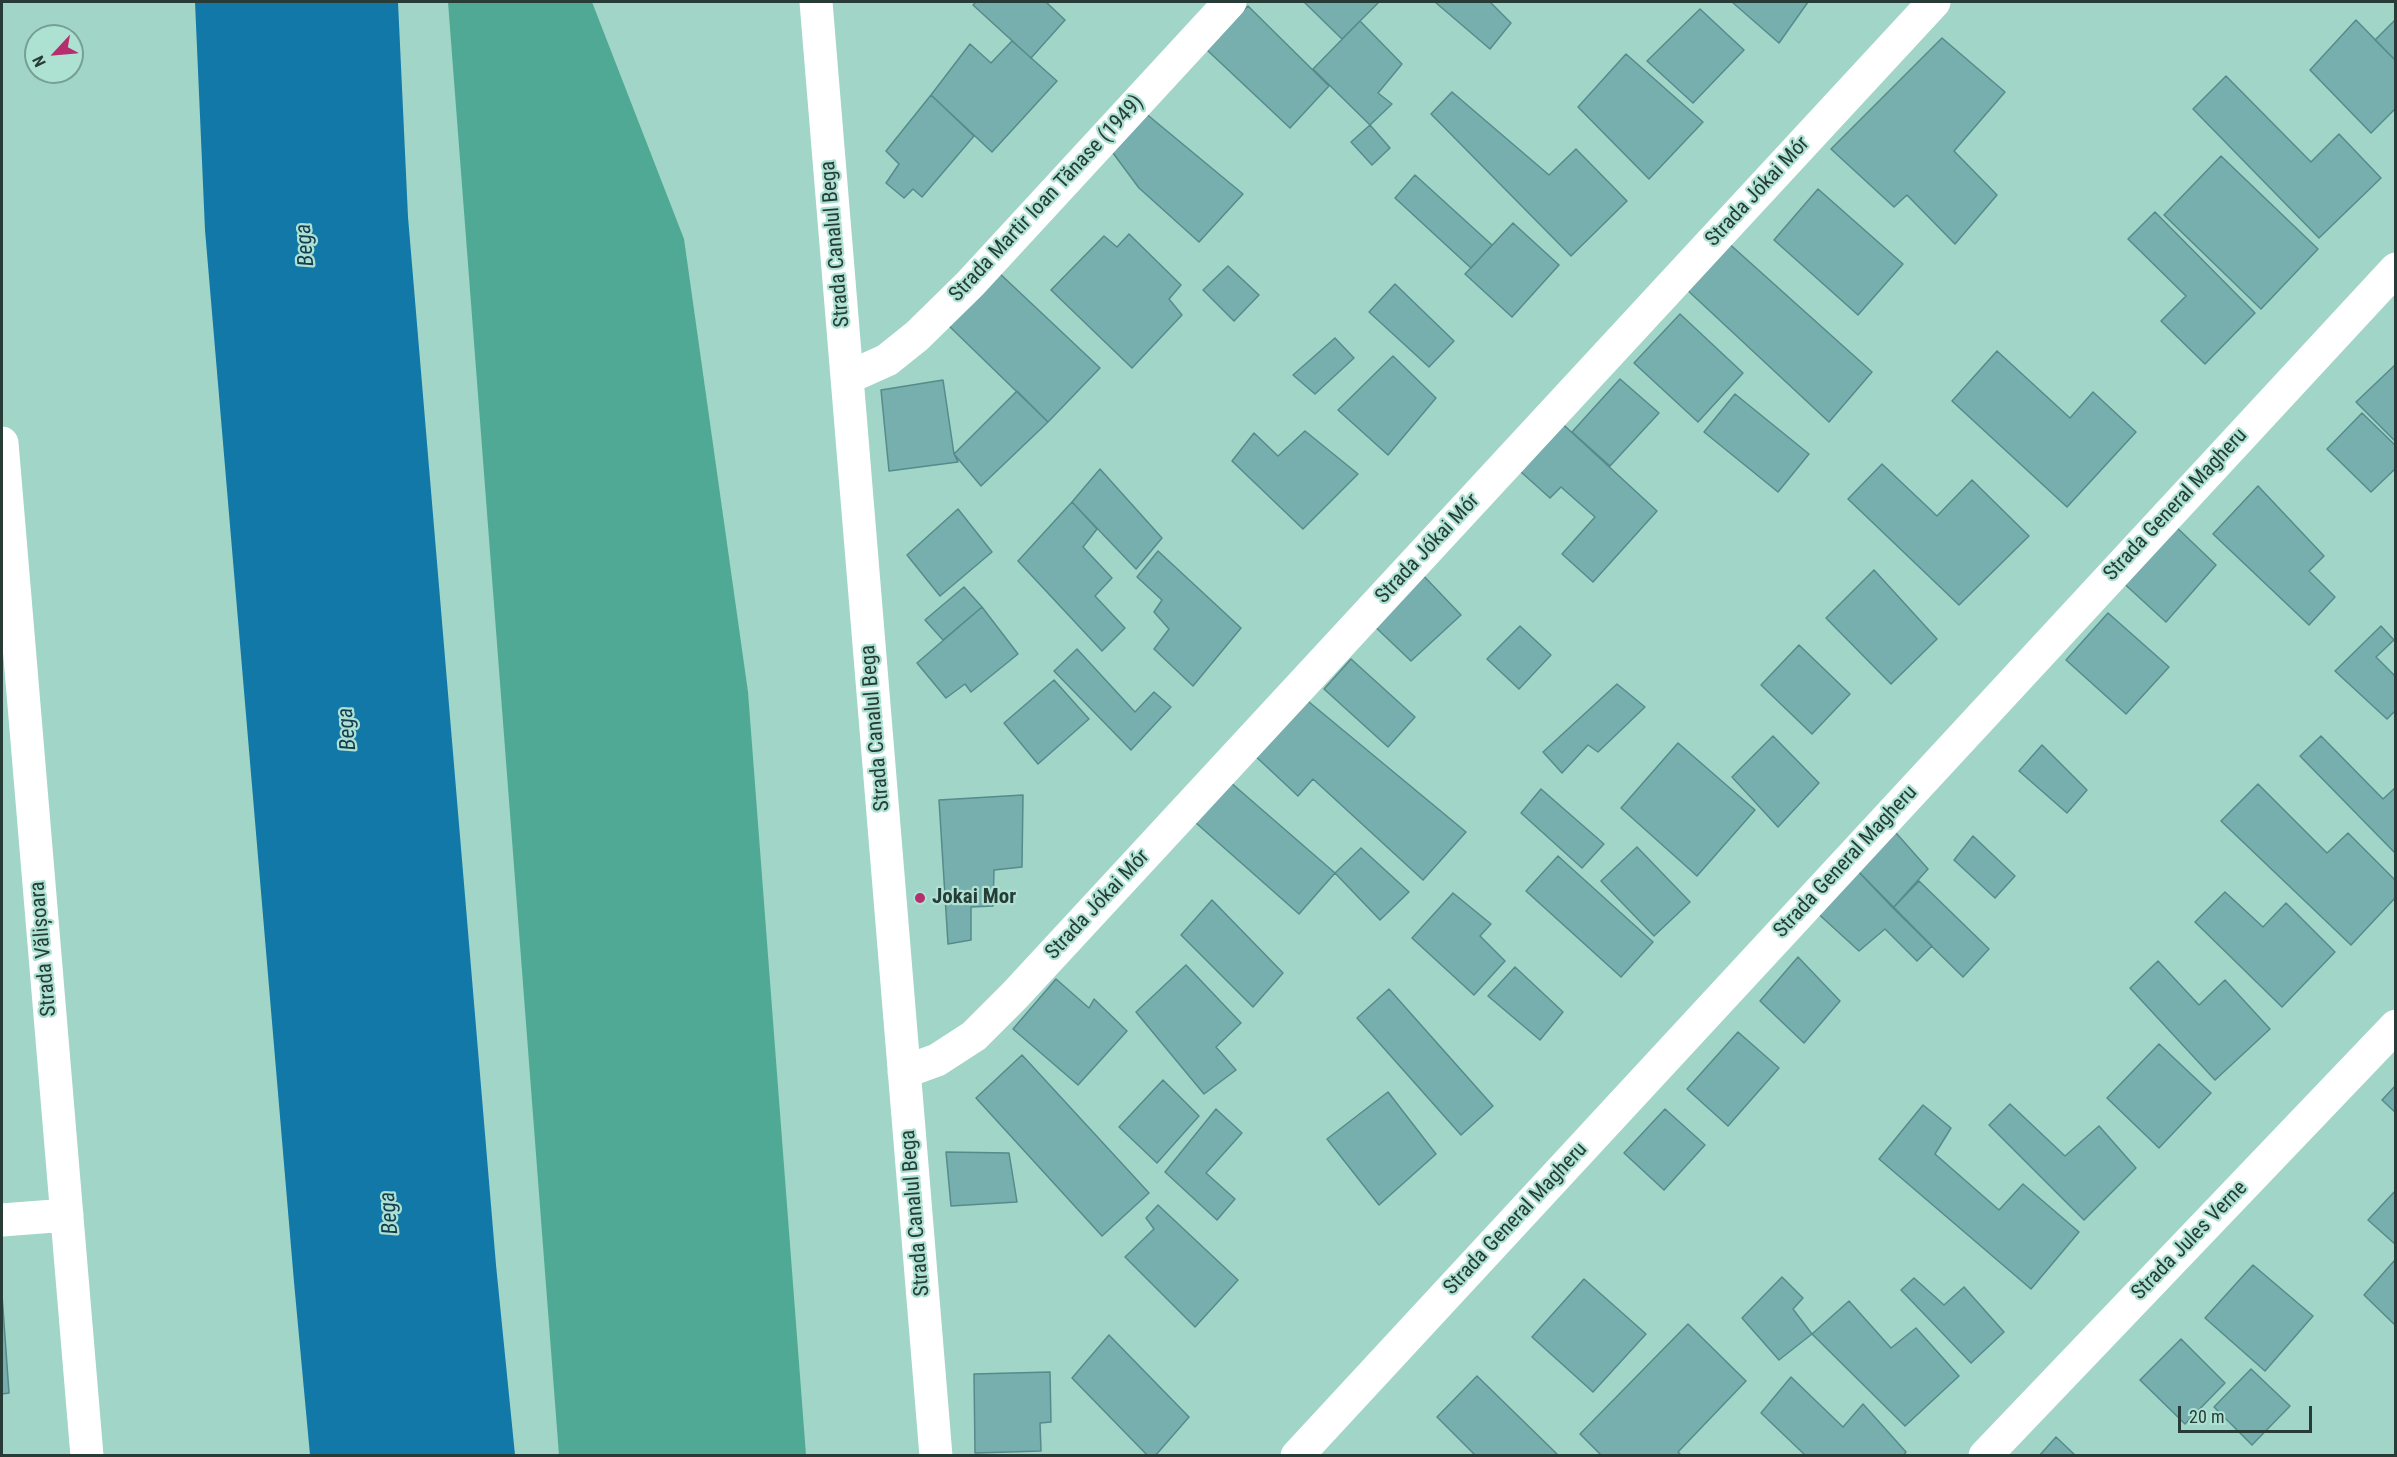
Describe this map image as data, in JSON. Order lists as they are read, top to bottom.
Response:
{
  "streets": {
    "street": [
      "Strada Jókai Mór",
      "Strada Martir Ioan Tănase (1949)",
      "Strada Canalul Bega",
      "Strada General Magheru",
      "Strada Vălișoara",
      "Strada Jules Verne"
    ]
  },
  "crossings": [
    ["Strada Jókai Mór", "Strada Canalul Bega"],
    ["Strada Martir Ioan Tănase (1949)", "Strada Canalul Bega"]
  ],
  "water": ["Bega"],
  "places": ["Jokai Mor"],
  "scale_bar": "20 m",
  "north": "bottom left"
}
